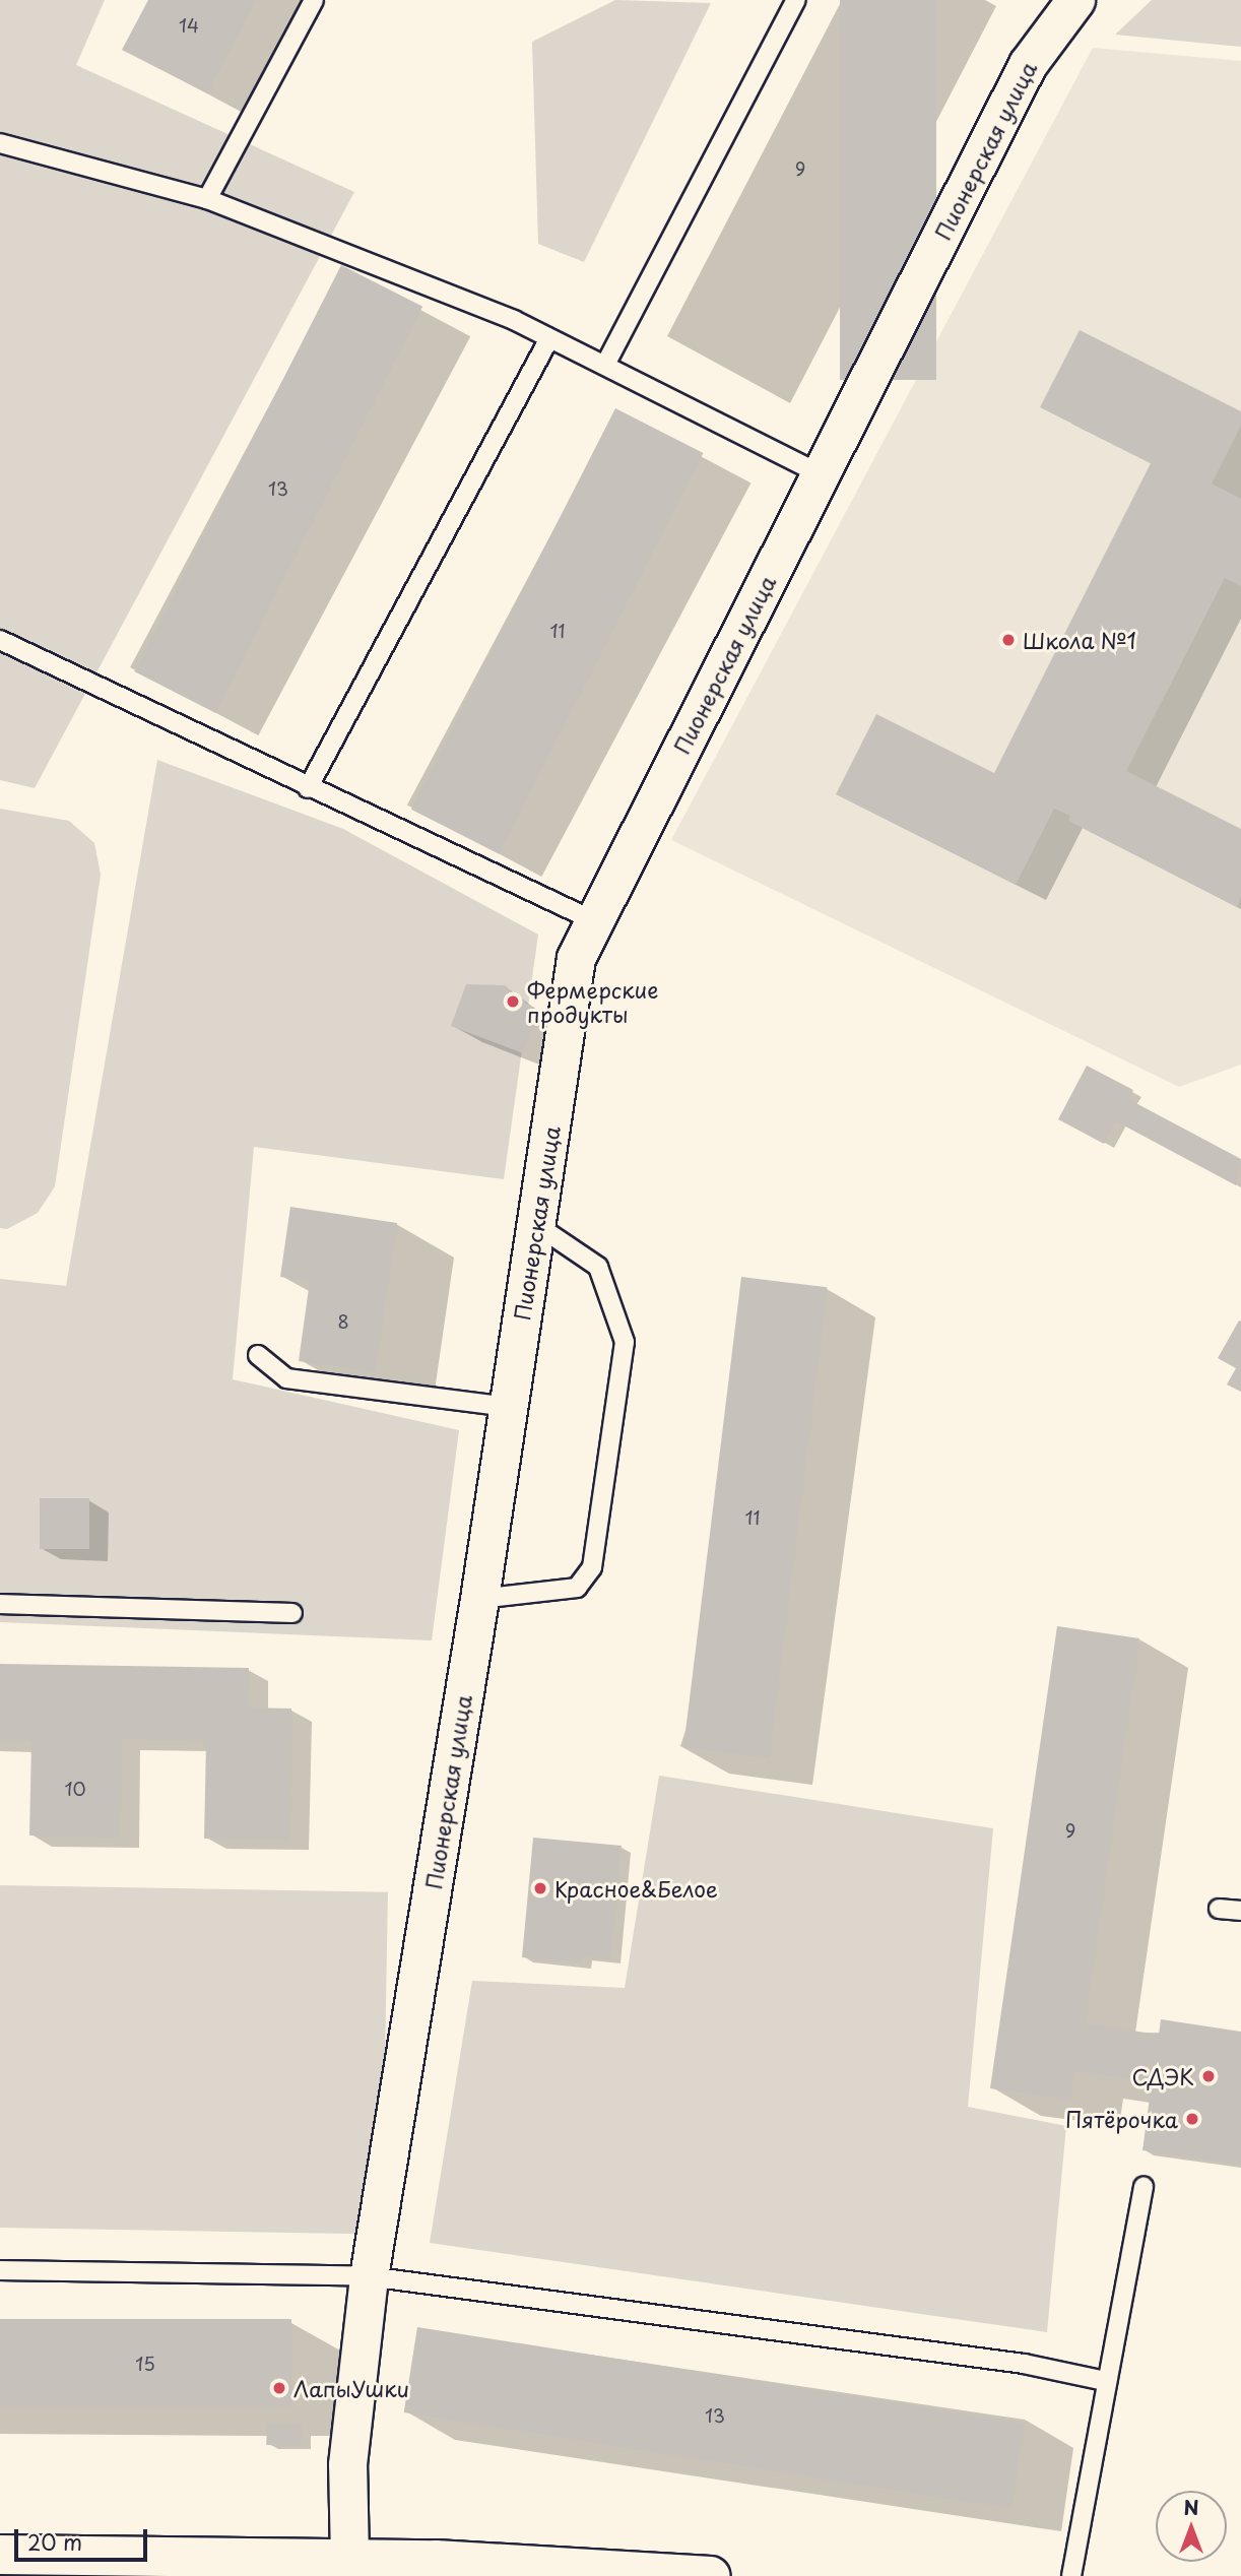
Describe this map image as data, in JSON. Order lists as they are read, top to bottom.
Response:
{
  "streets": {
    "street": ["Пионерская улица"]
  },
  "places": [
    "Школа №1",
    "Фермерские продукты",
    "Красное&Белое",
    "СДЭК",
    "Пятёрочка",
    "ЛапыУшки"
  ],
  "house_numbers": [
    "14",
    "9",
    "13",
    "11",
    "8",
    "11",
    "10",
    "9",
    "15",
    "13"
  ],
  "scale_bar": "20 m",
  "north": "top"
}
